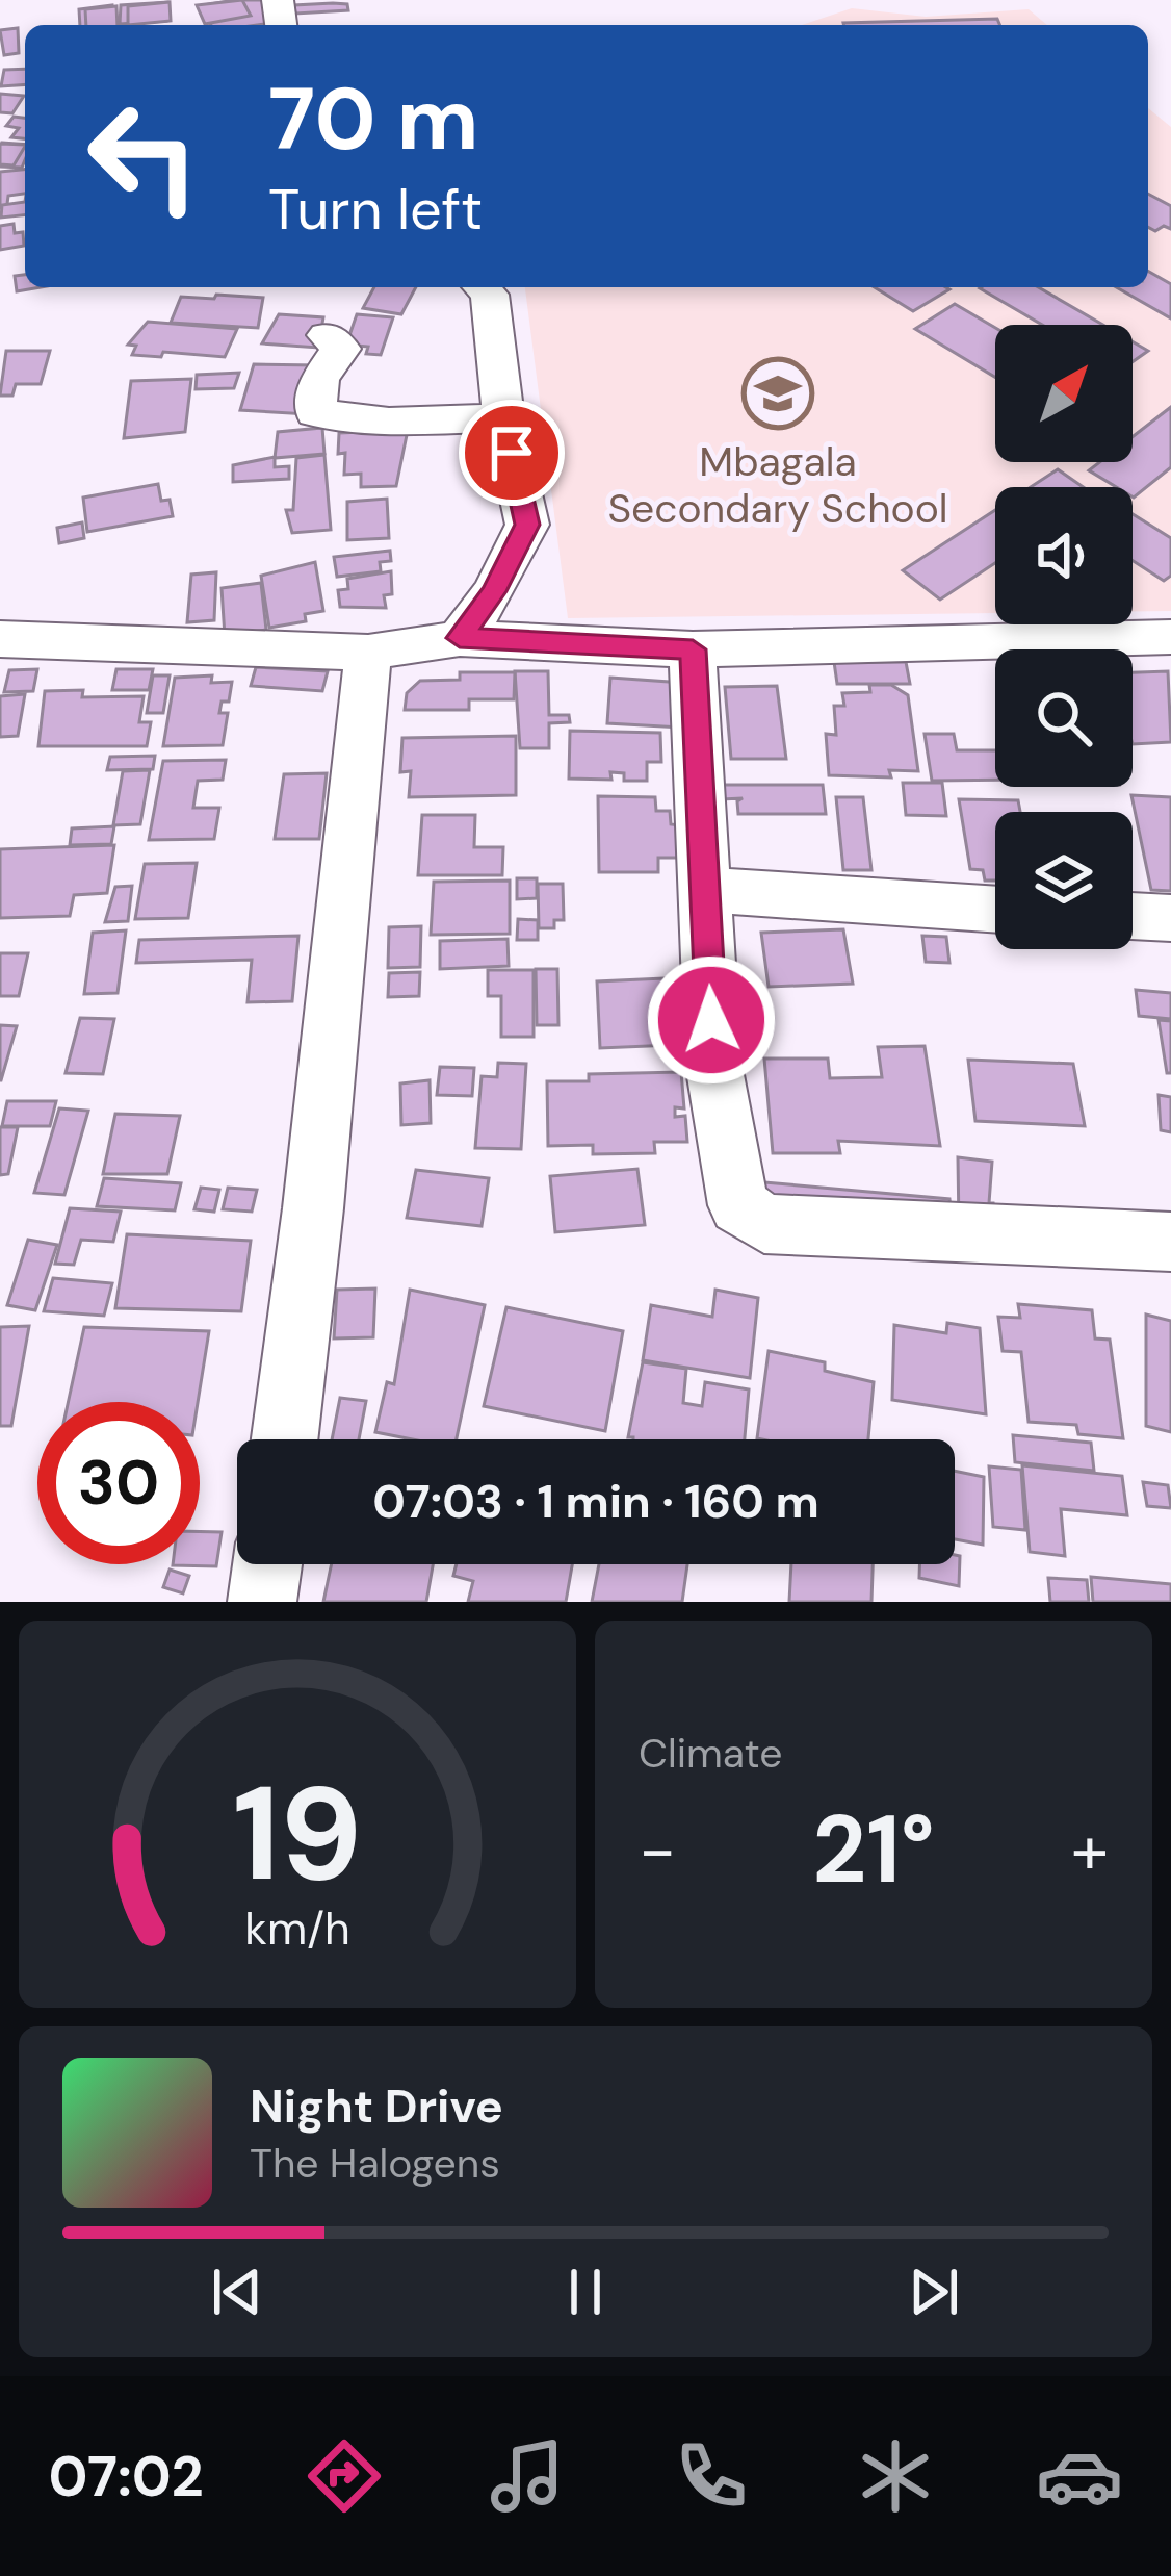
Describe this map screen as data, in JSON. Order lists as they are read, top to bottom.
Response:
{
  "places": {
    "school or university": ["Mbagala Secondary School"]
  },
  "north": "top right",
  "page": {
    "turn": ["70 m", "Turn left"],
    "limit": "30",
    "trip": "07:03 · 1 min · 160 m",
    "tile": "Climate",
    "heat": ["−", "21°", "+"],
    "song": ["Night Drive", "The Halogens"],
    "tabs": "07:02",
    "gauge": ["19", "km/h"]
  }
}
